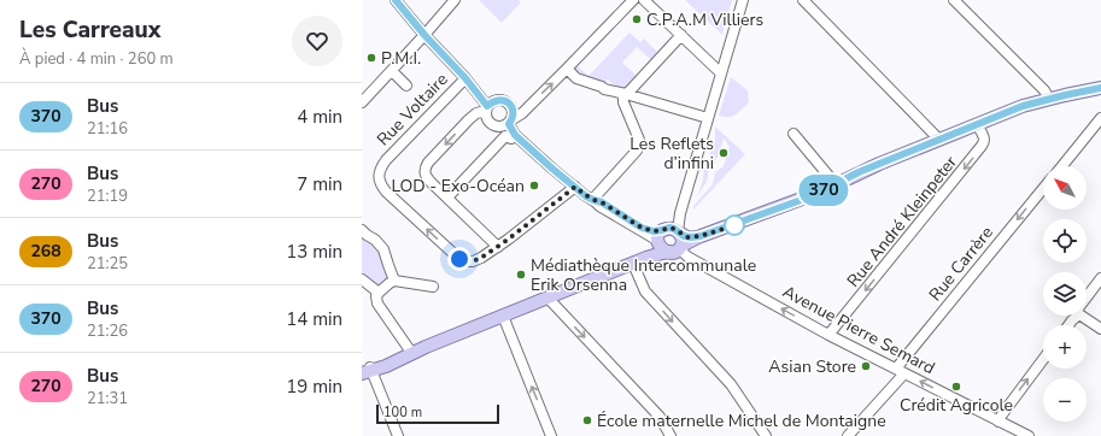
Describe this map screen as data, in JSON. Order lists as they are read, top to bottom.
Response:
{
  "streets": {
    "street": [
      "Rue Voltaire",
      "Rue André Kleinpeter",
      "Rue Carrère",
      "Avenue Pierre Semard"
    ]
  },
  "crossings": [
    ["Rue André Kleinpeter", "Avenue Pierre Semard"],
    ["Rue Carrère", "Avenue Pierre Semard"]
  ],
  "one_way": ["Rue André Kleinpeter", "Rue Carrère"],
  "places": [
    "C.P.A.M Villiers",
    "P.M.I.",
    "Les Reflets d’infini",
    "LOD - Exo-Océan",
    "Médiathèque Intercommunale Erik Orsenna",
    "Asian Store",
    "Crédit Agricole",
    "École maternelle Michel de Montaigne"
  ],
  "lines": ["bus line 370"],
  "scale_bar": "100 m",
  "north": "top left",
  "page": {
    "heading": ["Les Carreaux", "À pied · 4 min · 260 m"],
    "on_map": "370",
    "list": [
      {
        "mark": "370",
        "name": "Bus",
        "note": "21:16",
        "value": "4 min"
      },
      {
        "mark": "270",
        "name": "Bus",
        "note": "21:19",
        "value": "7 min"
      },
      {
        "mark": "268",
        "name": "Bus",
        "note": "21:25",
        "value": "13 min"
      },
      {
        "mark": "370",
        "name": "Bus",
        "note": "21:26",
        "value": "14 min"
      },
      {
        "mark": "270",
        "name": "Bus",
        "note": "21:31",
        "value": "19 min"
      }
    ],
    "map_buttons": ["+", "−"],
    "scale": "100 m"
  }
}
